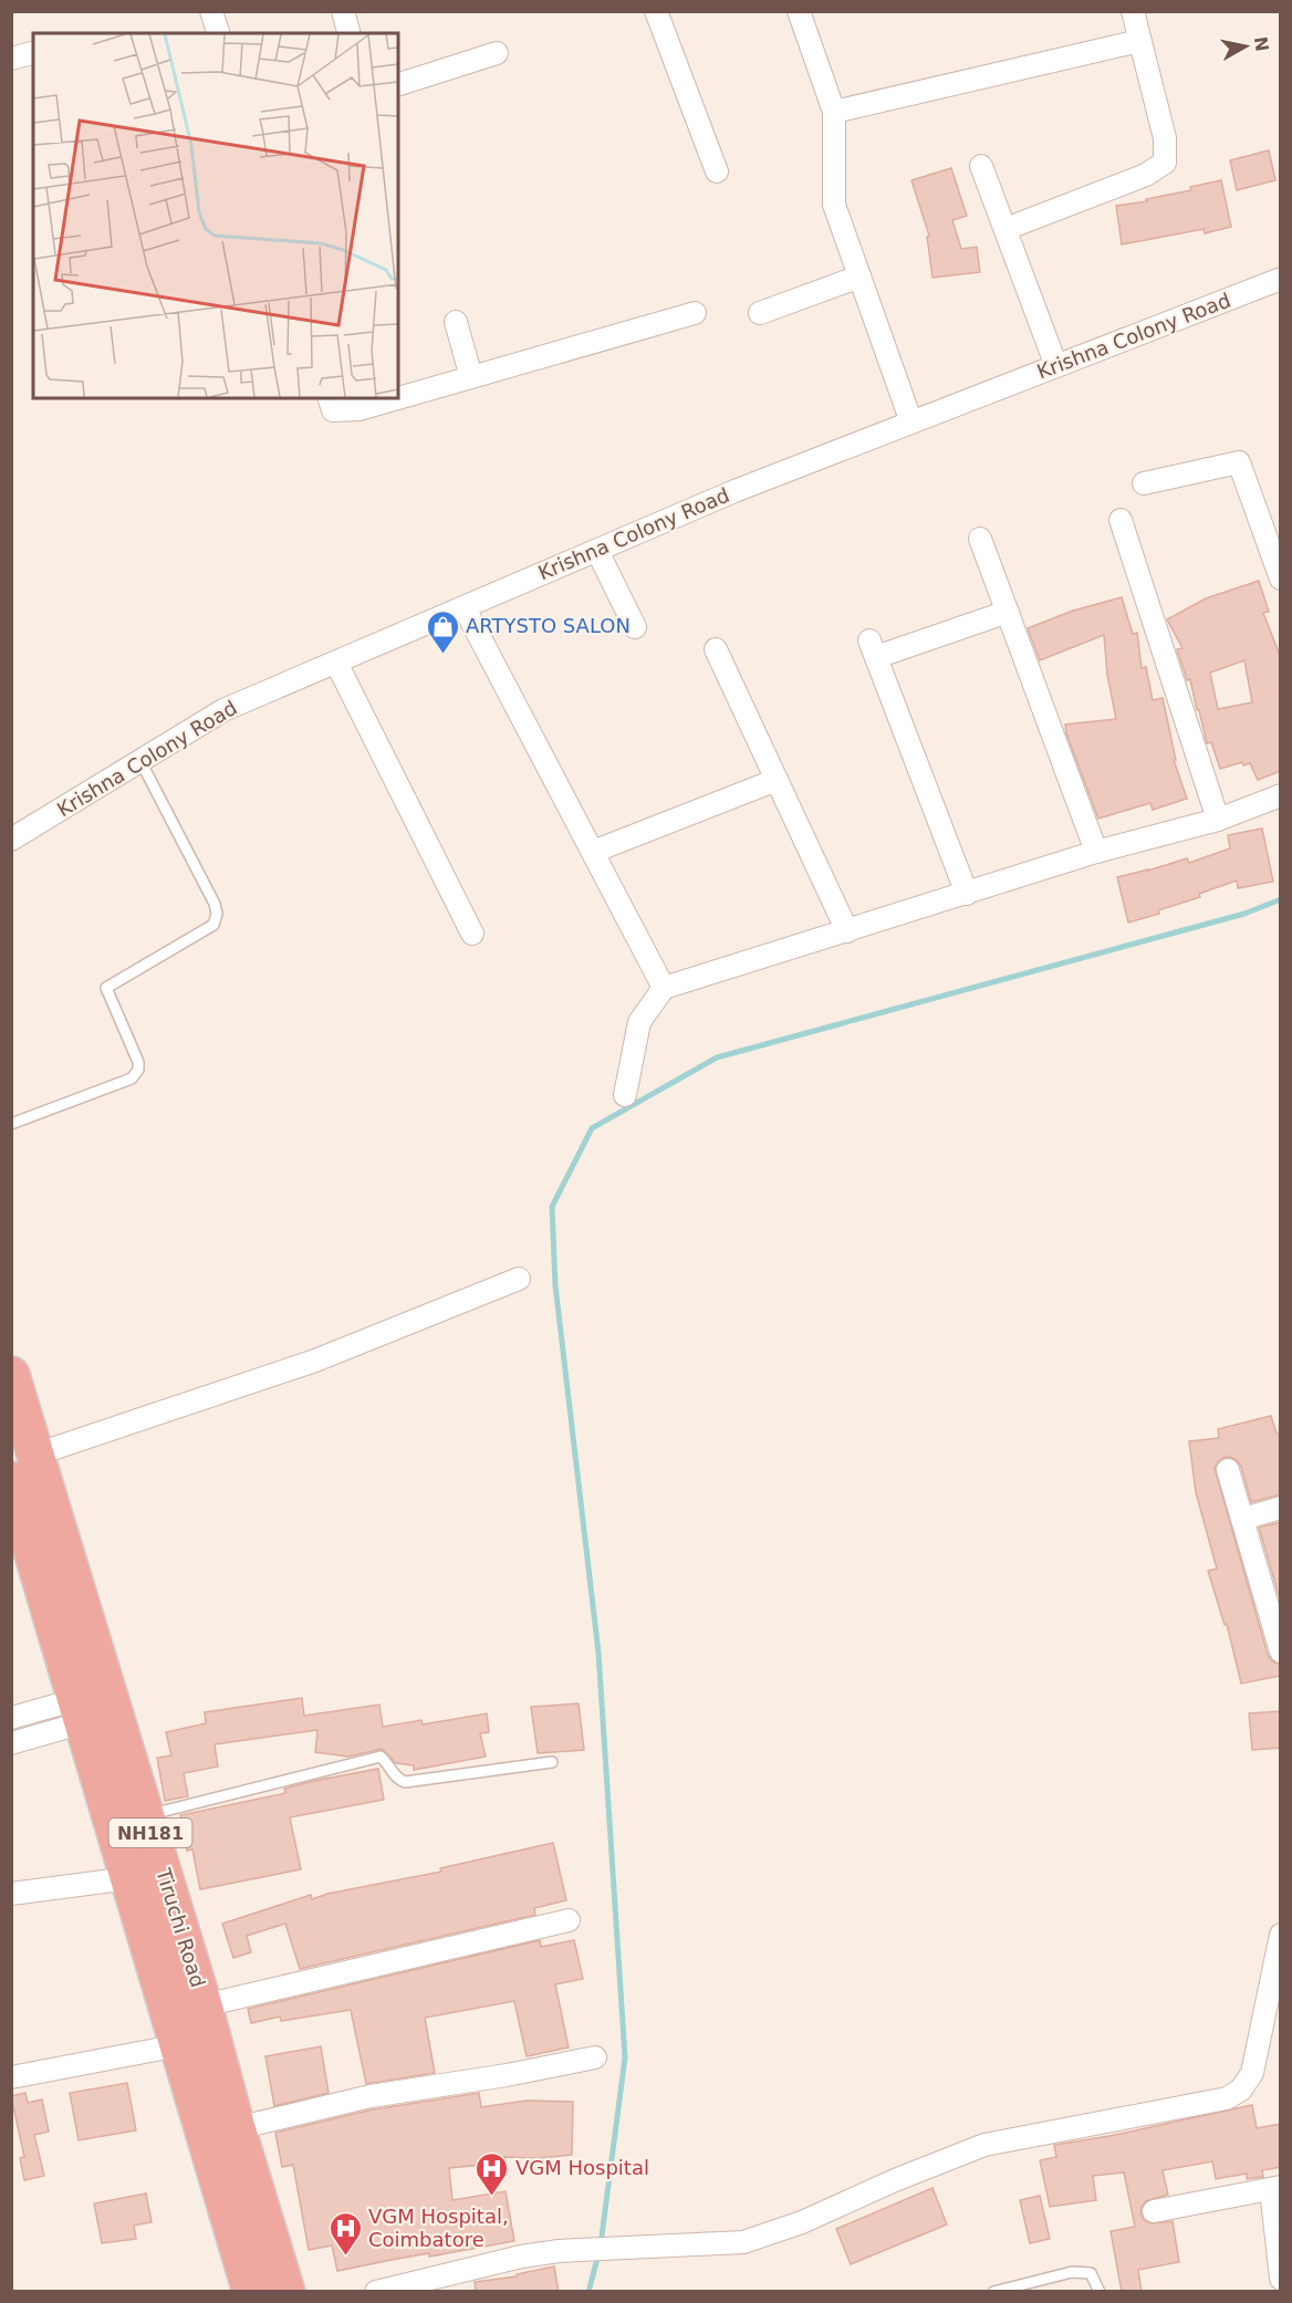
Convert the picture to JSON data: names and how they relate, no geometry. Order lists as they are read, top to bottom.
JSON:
{
  "streets": {
    "highway": ["NH181", "Tiruchi Road"],
    "street": ["Krishna Colony Road"]
  },
  "crossings": [
    ["NH181", "Tiruchi Road"]
  ],
  "places": {
    "shop": ["ARTYSTO SALON"],
    "hospital": ["VGM Hospital", "VGM Hospital, Coimbatore"]
  },
  "north": "right"
}
